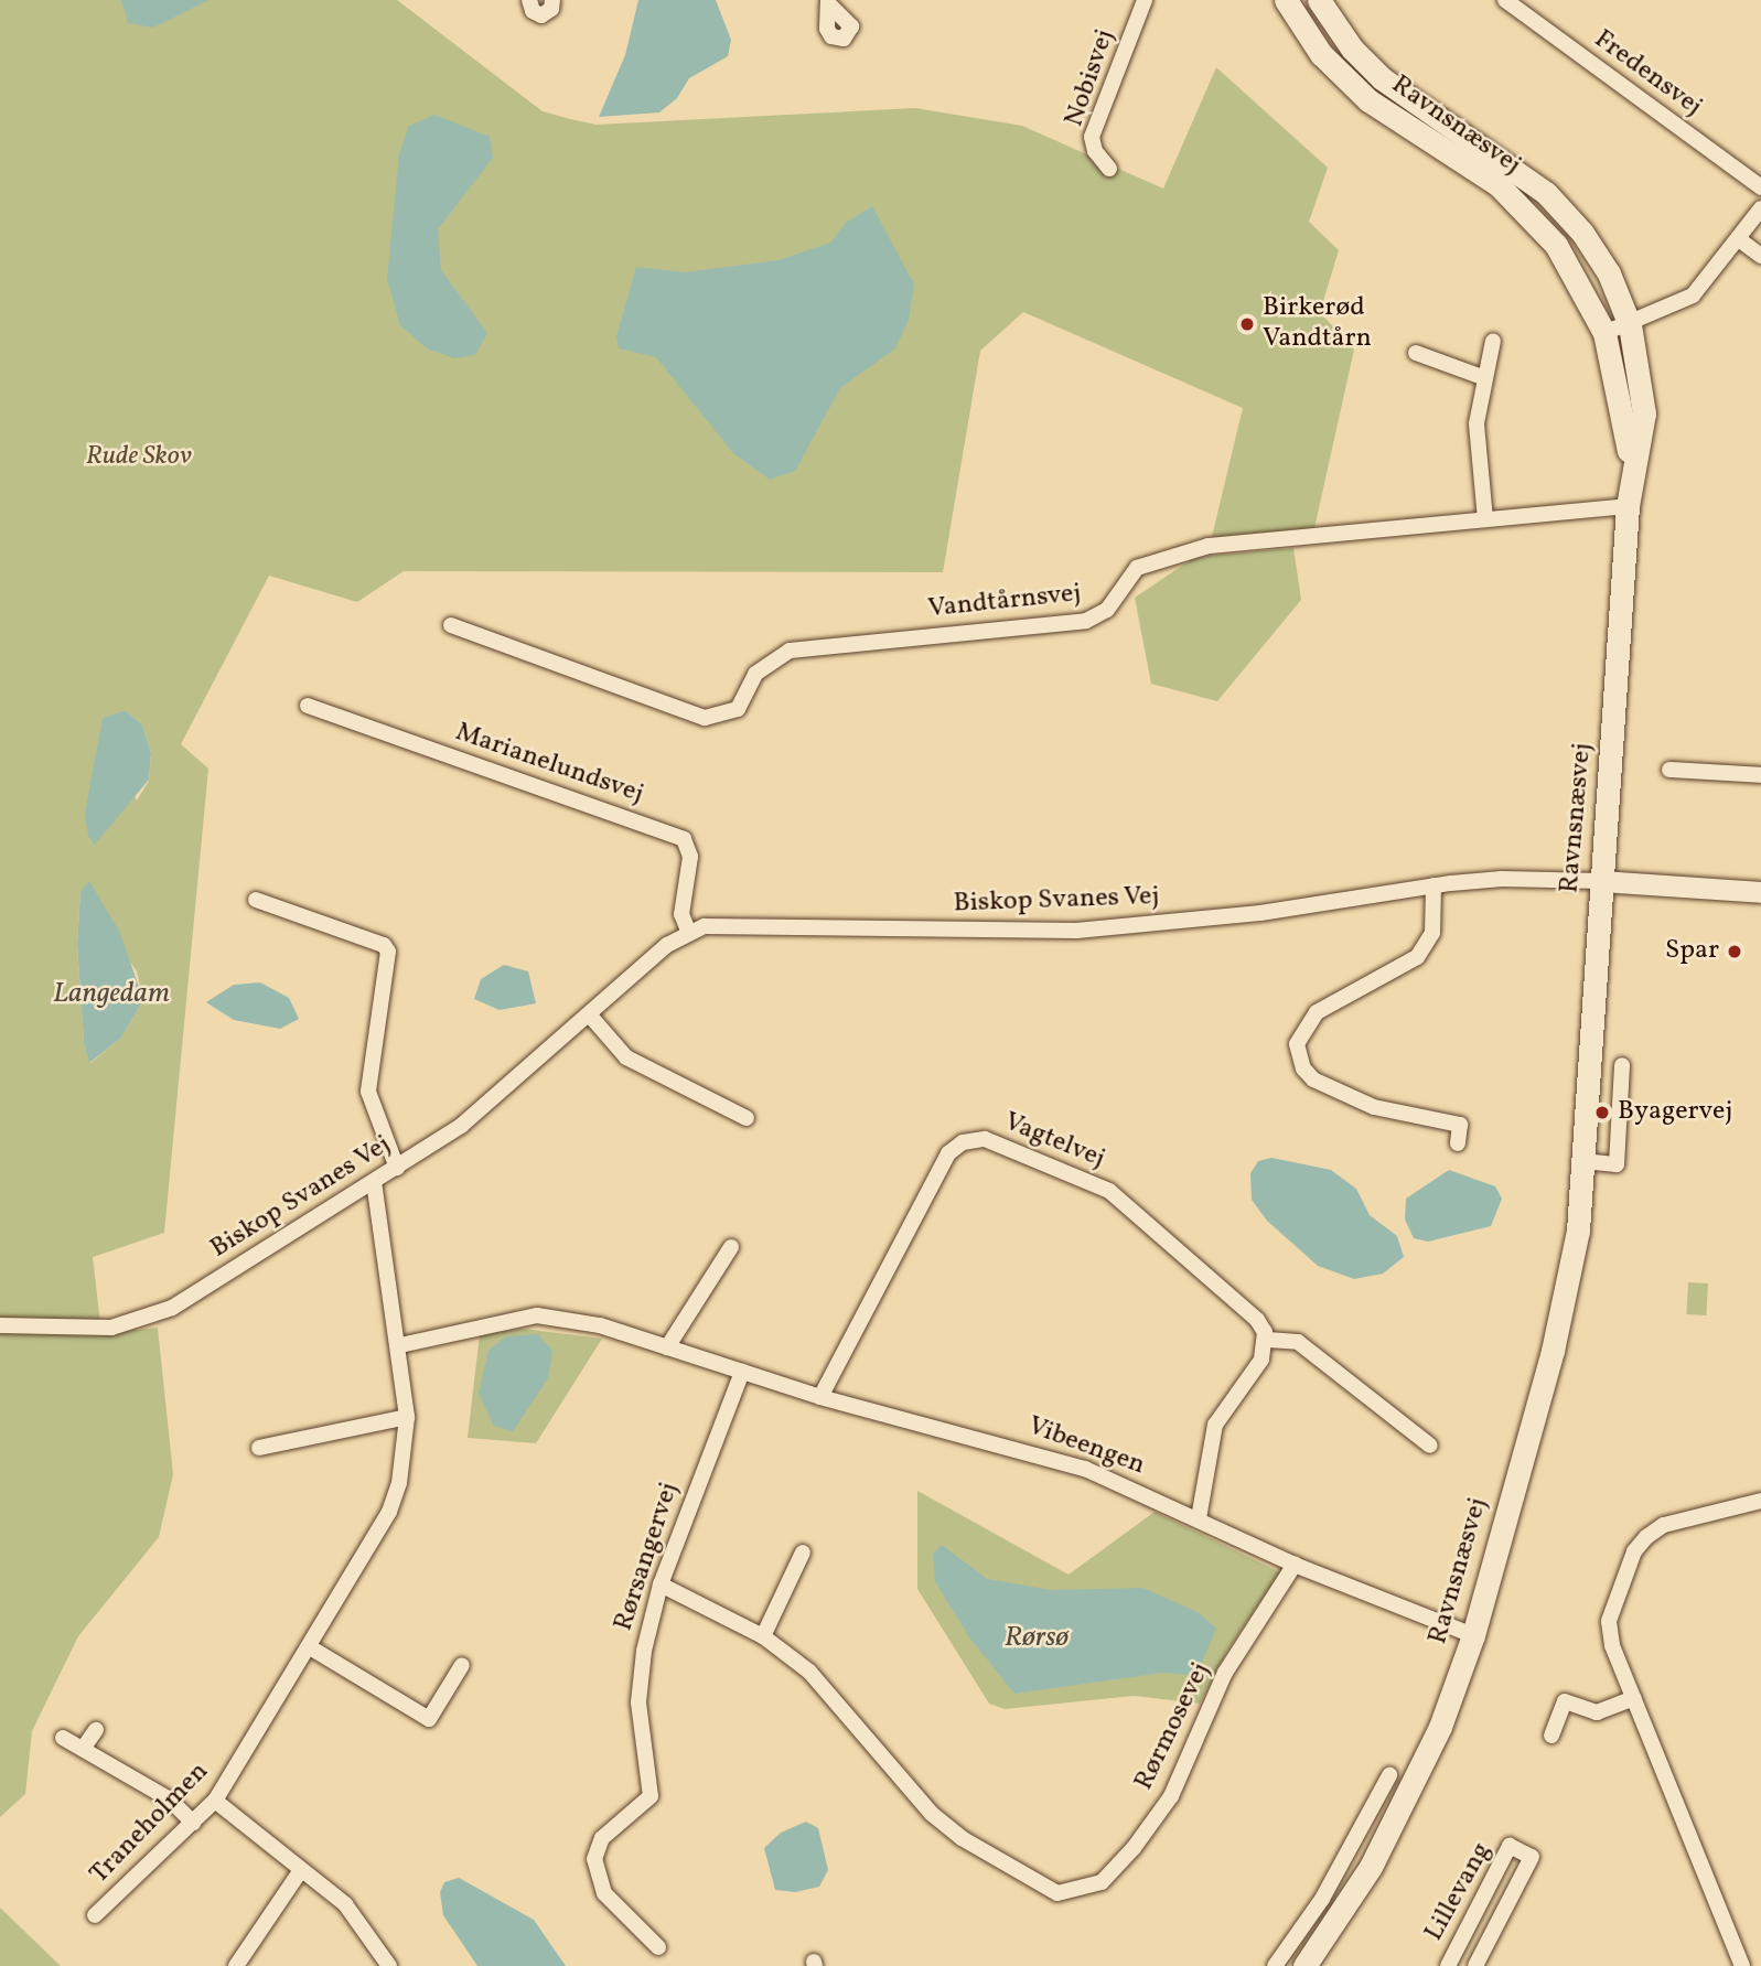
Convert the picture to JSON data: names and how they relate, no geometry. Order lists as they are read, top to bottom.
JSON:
{
  "streets": {
    "main road": ["Ravnsnæsvej"],
    "street": [
      "Fredensvej",
      "Nobisvej",
      "Vandtårnsvej",
      "Marianelundsvej",
      "Biskop Svanes Vej",
      "Vagtelvej",
      "Vibeengen",
      "Rørsangervej",
      "Rørmosevej",
      "Traneholmen",
      "Lillevang"
    ]
  },
  "crossings": [
    ["Ravnsnæsvej", "Vandtårnsvej"],
    ["Ravnsnæsvej", "Biskop Svanes Vej"],
    ["Ravnsnæsvej", "Vibeengen"],
    ["Marianelundsvej", "Biskop Svanes Vej"],
    ["Biskop Svanes Vej", "Traneholmen"],
    ["Vagtelvej", "Vibeengen"],
    ["Vibeengen", "Rørsangervej"],
    ["Vibeengen", "Rørmosevej"],
    ["Vibeengen", "Traneholmen"],
    ["Rørsangervej", "Rørmosevej"]
  ],
  "water": ["Langedam", "Rørsø"],
  "parks": ["Rude Skov"],
  "places": ["Birkerød Vandtårn", "Spar", "Byagervej"]
}
